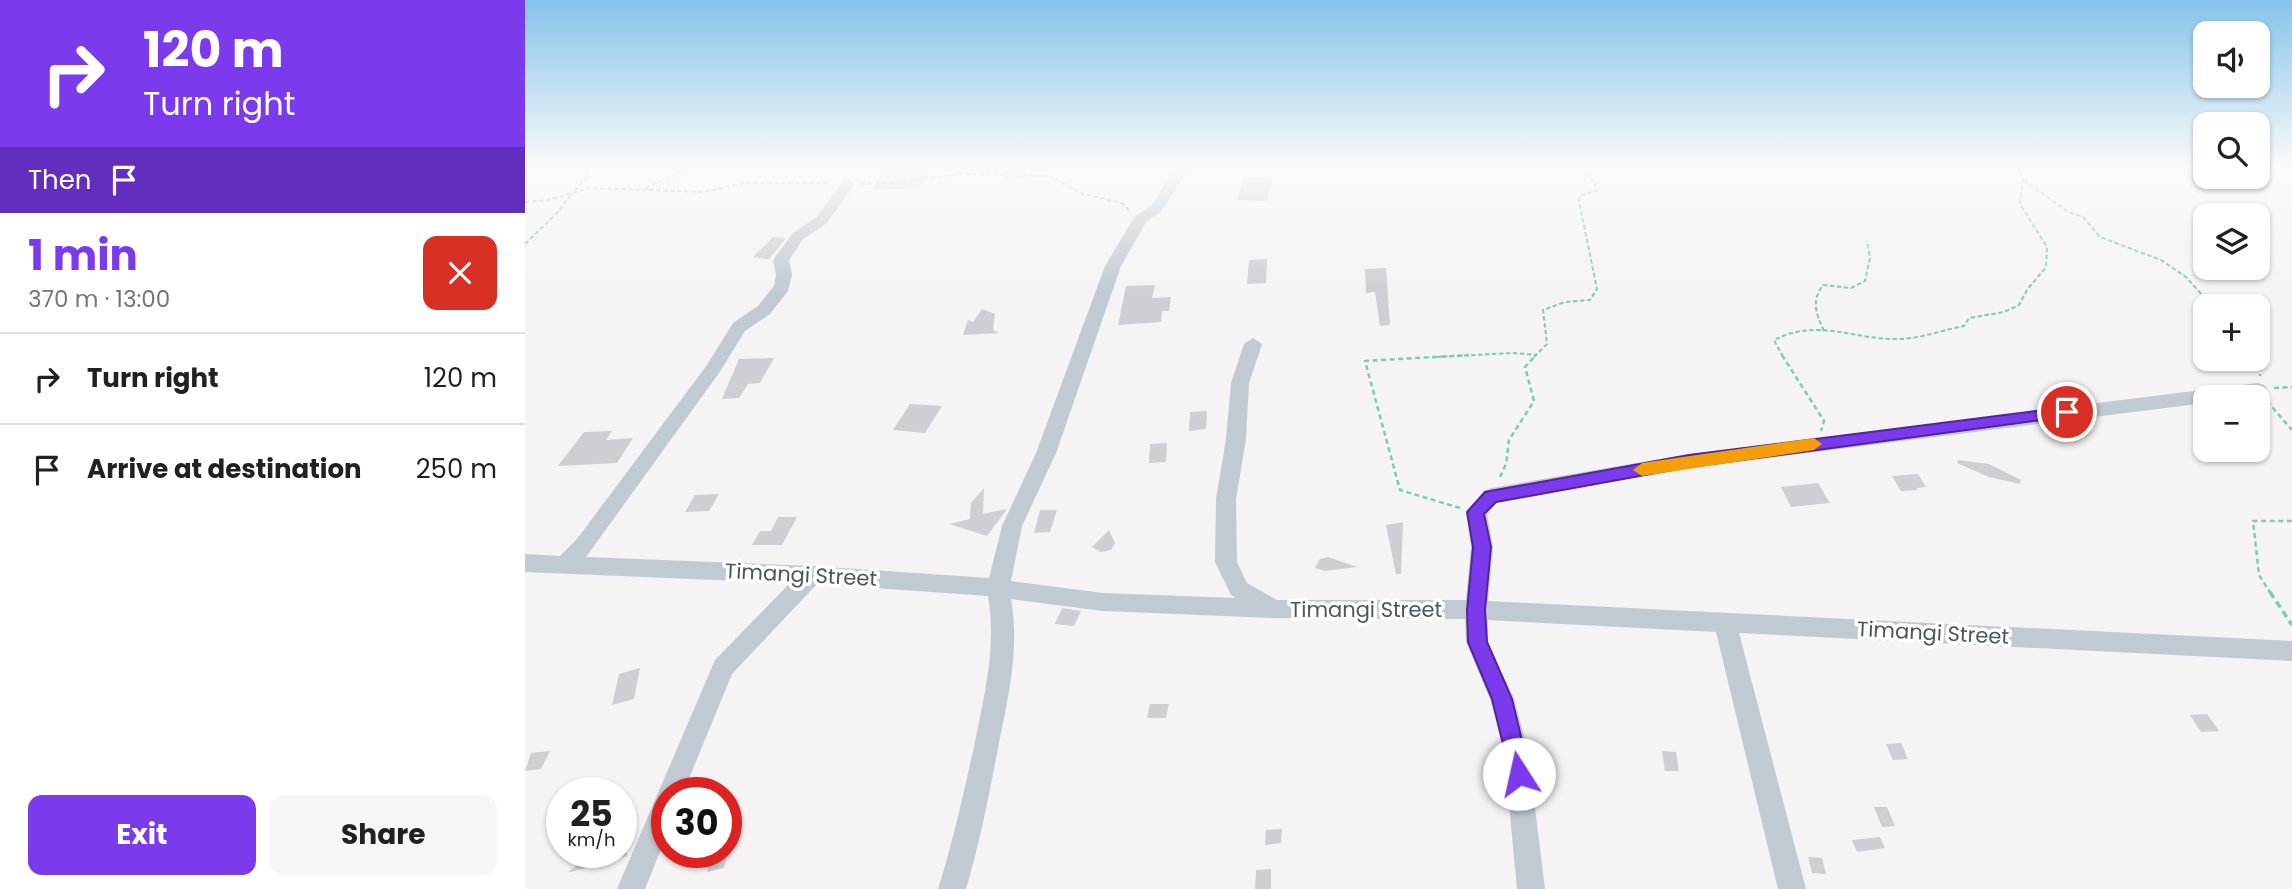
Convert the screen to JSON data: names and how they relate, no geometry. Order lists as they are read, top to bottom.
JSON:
{
  "streets": {
    "street": ["Timangi Street"]
  },
  "page": {
    "turn": ["120 m", "Turn right"],
    "map_buttons": ["+", "−"],
    "then": "Then",
    "heading": ["1 min", "370 m · 13:00"],
    "list": [
      {
        "name": "Turn right",
        "value": "120 m"
      },
      {
        "name": "Arrive at destination",
        "value": "250 m"
      }
    ],
    "speed": "25 km/h",
    "limit": "30",
    "buttons": ["Exit", "Share"]
  }
}
